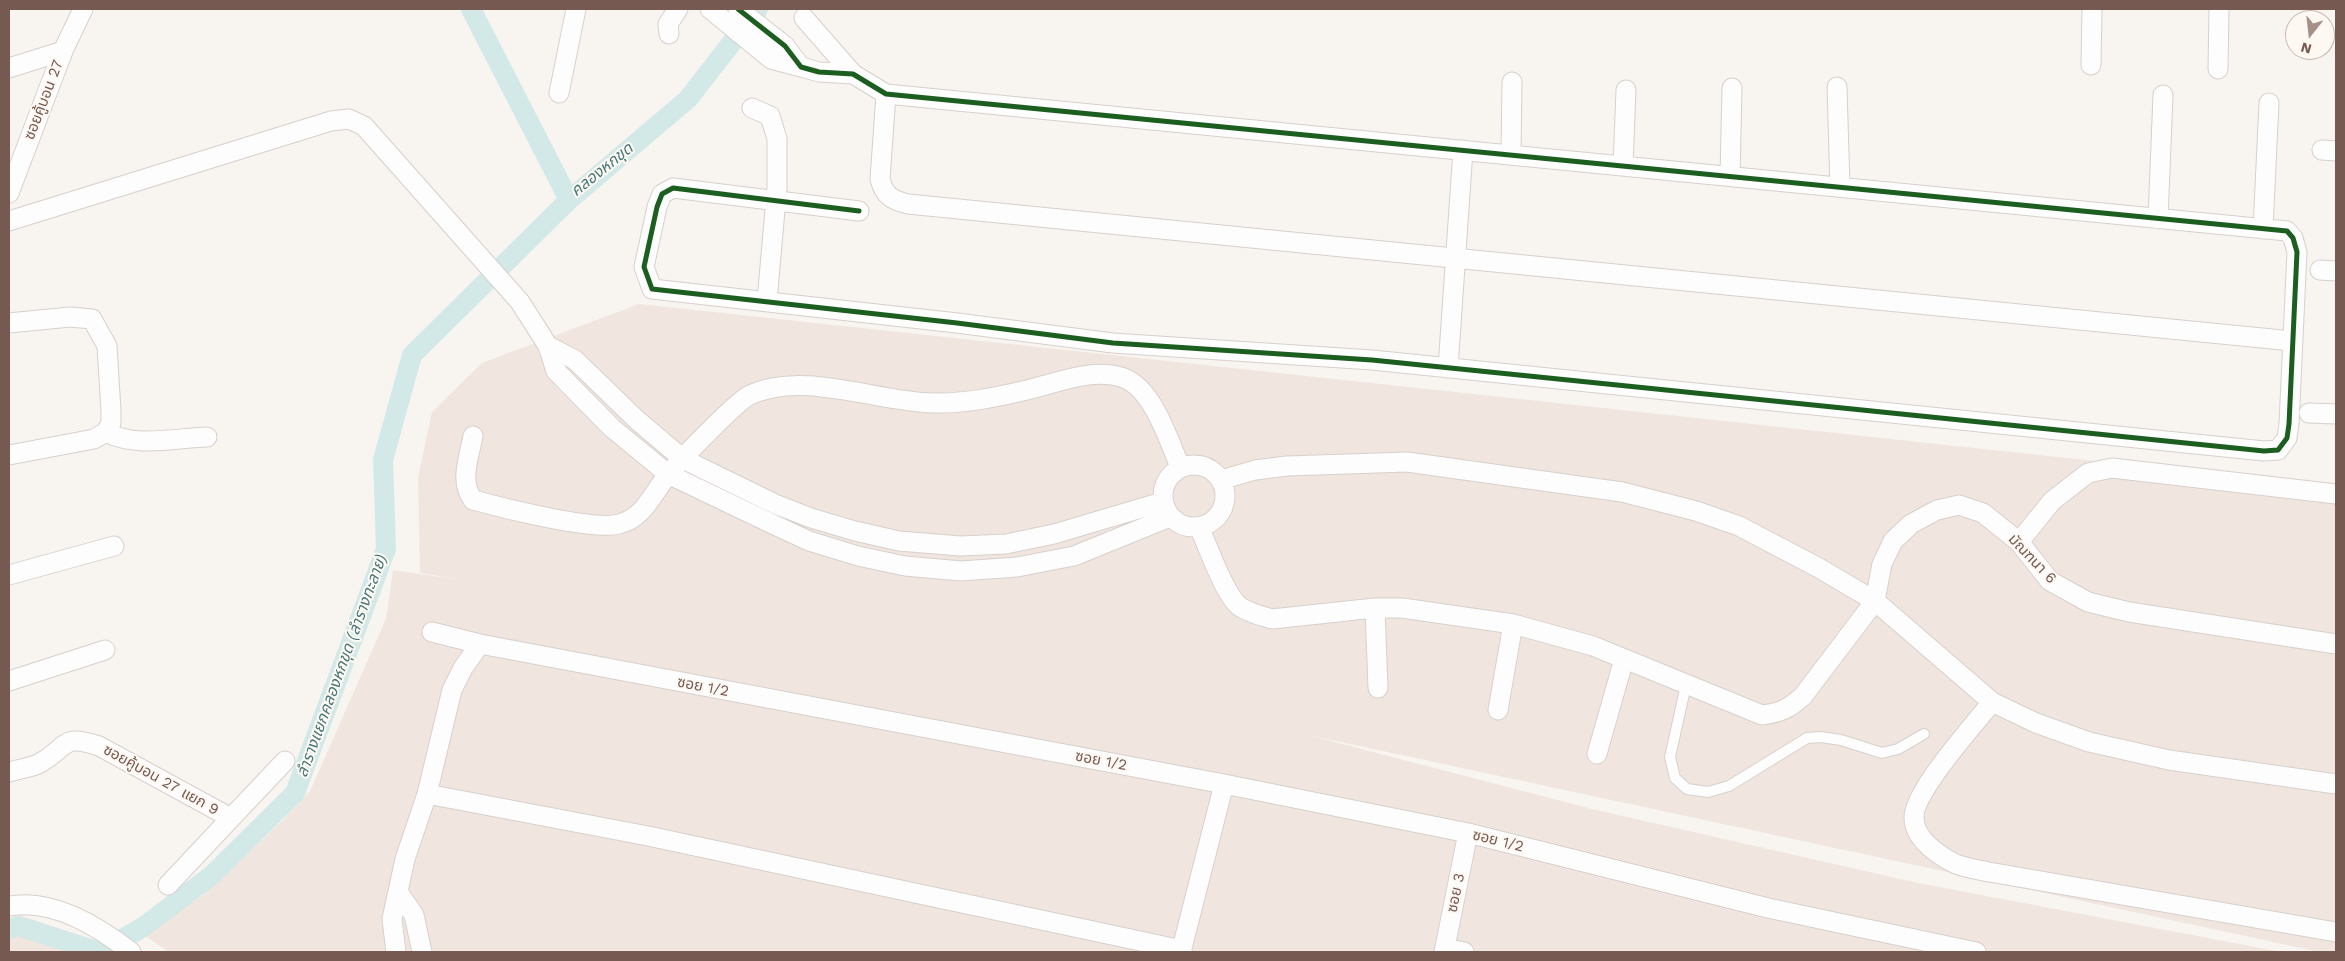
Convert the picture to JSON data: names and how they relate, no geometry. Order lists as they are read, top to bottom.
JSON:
{
  "streets": {
    "street": [
      "ซอยคู้บอน 27",
      "มัณฑนา 6",
      "ซอย 1/2",
      "ซอยคู้บอน 27 แยก 9",
      "ซอย 3"
    ]
  },
  "crossings": [
    ["ซอย 1/2", "ซอย 3"]
  ],
  "water": ["คลองหกขุด", "ลำรางแยกคลองหกขุด (ลำรางทะลาย)"],
  "north": "bottom"
}
